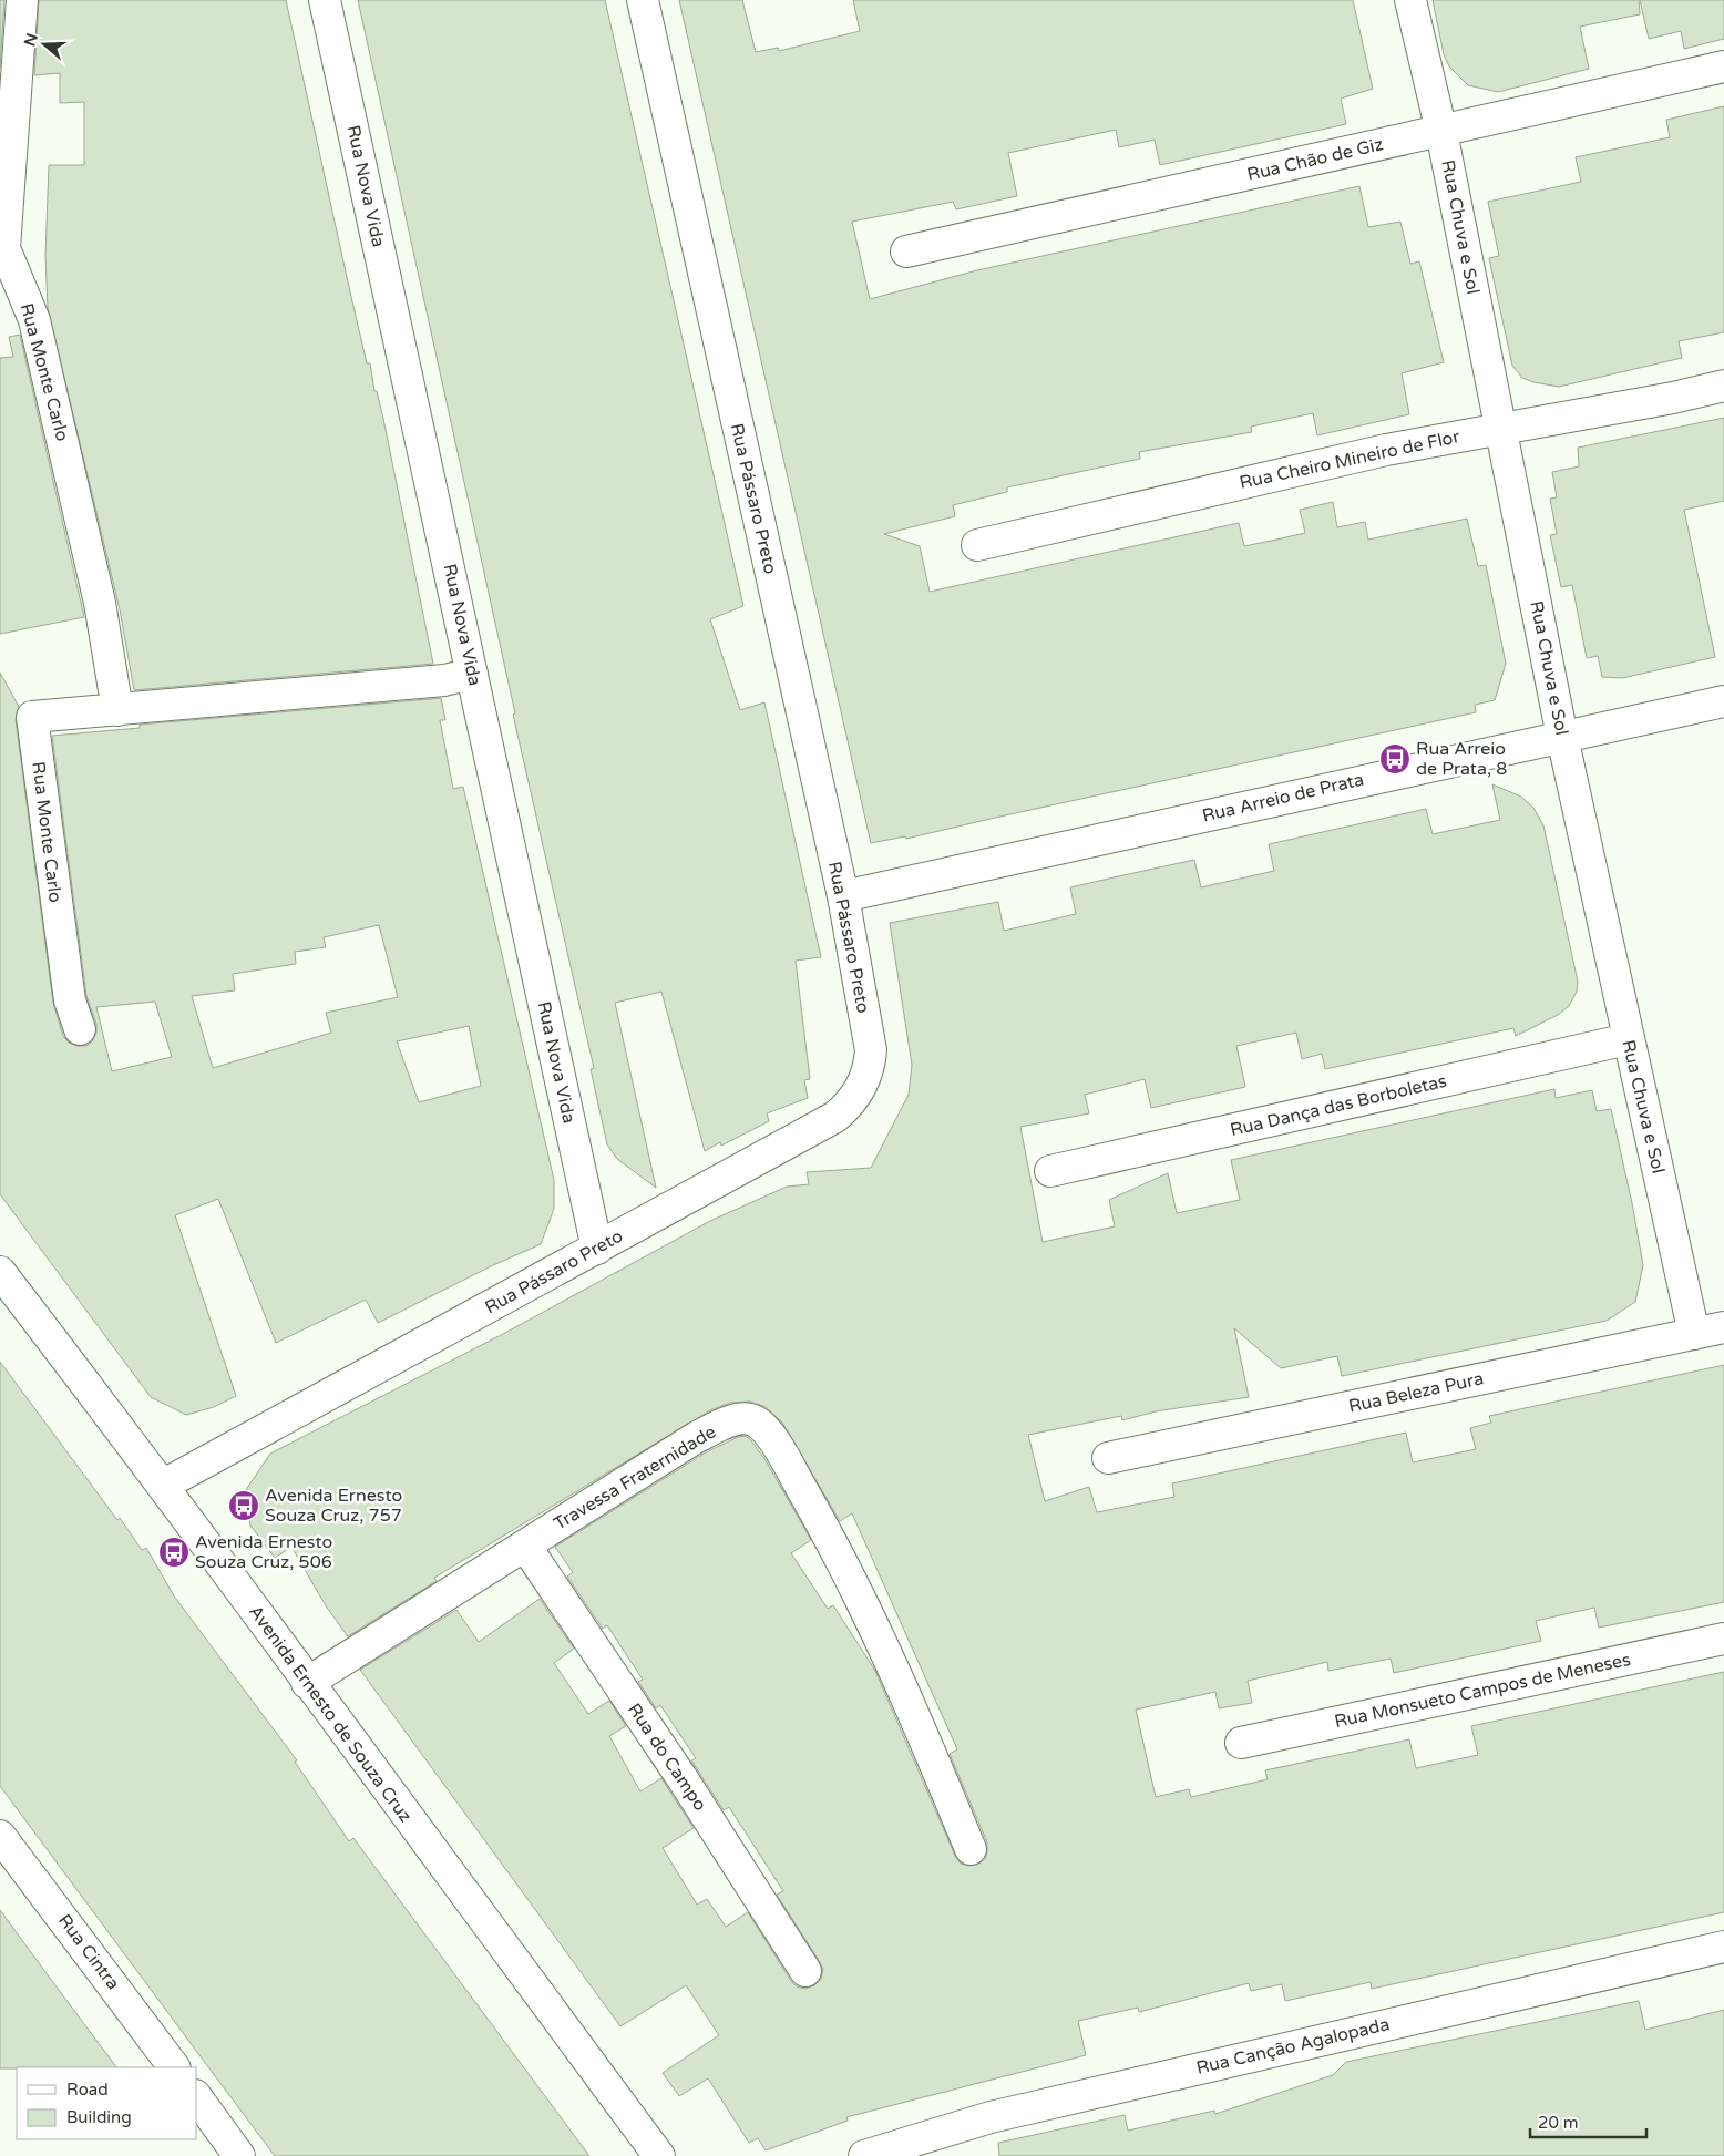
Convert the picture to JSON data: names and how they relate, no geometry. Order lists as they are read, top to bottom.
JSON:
{
  "streets": {
    "street": [
      "Rua Chão de Giz",
      "Rua Nova Vida",
      "Rua Chuva e Sol",
      "Rua Monte Carlo",
      "Rua Cheiro Mineiro de Flor",
      "Rua Pássaro Preto",
      "Rua Arreio de Prata",
      "Rua Dança das Borboletas",
      "Rua Beleza Pura",
      "Travessa Fraternidade",
      "Rua Monsueto Campos de Meneses",
      "Avenida Ernesto de Souza Cruz",
      "Rua do Campo",
      "Rua Cintra",
      "Rua Canção Agalopada"
    ]
  },
  "crossings": [
    ["Rua Chão de Giz", "Rua Chuva e Sol"],
    ["Rua Nova Vida", "Rua Monte Carlo"],
    ["Rua Nova Vida", "Rua Pássaro Preto"],
    ["Rua Chuva e Sol", "Rua Cheiro Mineiro de Flor"],
    ["Rua Chuva e Sol", "Rua Arreio de Prata"],
    ["Rua Chuva e Sol", "Rua Dança das Borboletas"],
    ["Rua Chuva e Sol", "Rua Beleza Pura"],
    ["Rua Pássaro Preto", "Rua Arreio de Prata"],
    ["Rua Pássaro Preto", "Avenida Ernesto de Souza Cruz"],
    ["Travessa Fraternidade", "Avenida Ernesto de Souza Cruz"],
    ["Travessa Fraternidade", "Rua do Campo"]
  ],
  "places": {
    "bus stop": ["Rua Arreio de Prata, 8", "Avenida Ernesto Souza Cruz, 757", "Avenida Ernesto Souza Cruz, 506"]
  },
  "legend": ["Road", "Building"],
  "scale_bar": "20 m",
  "north": "left"
}
